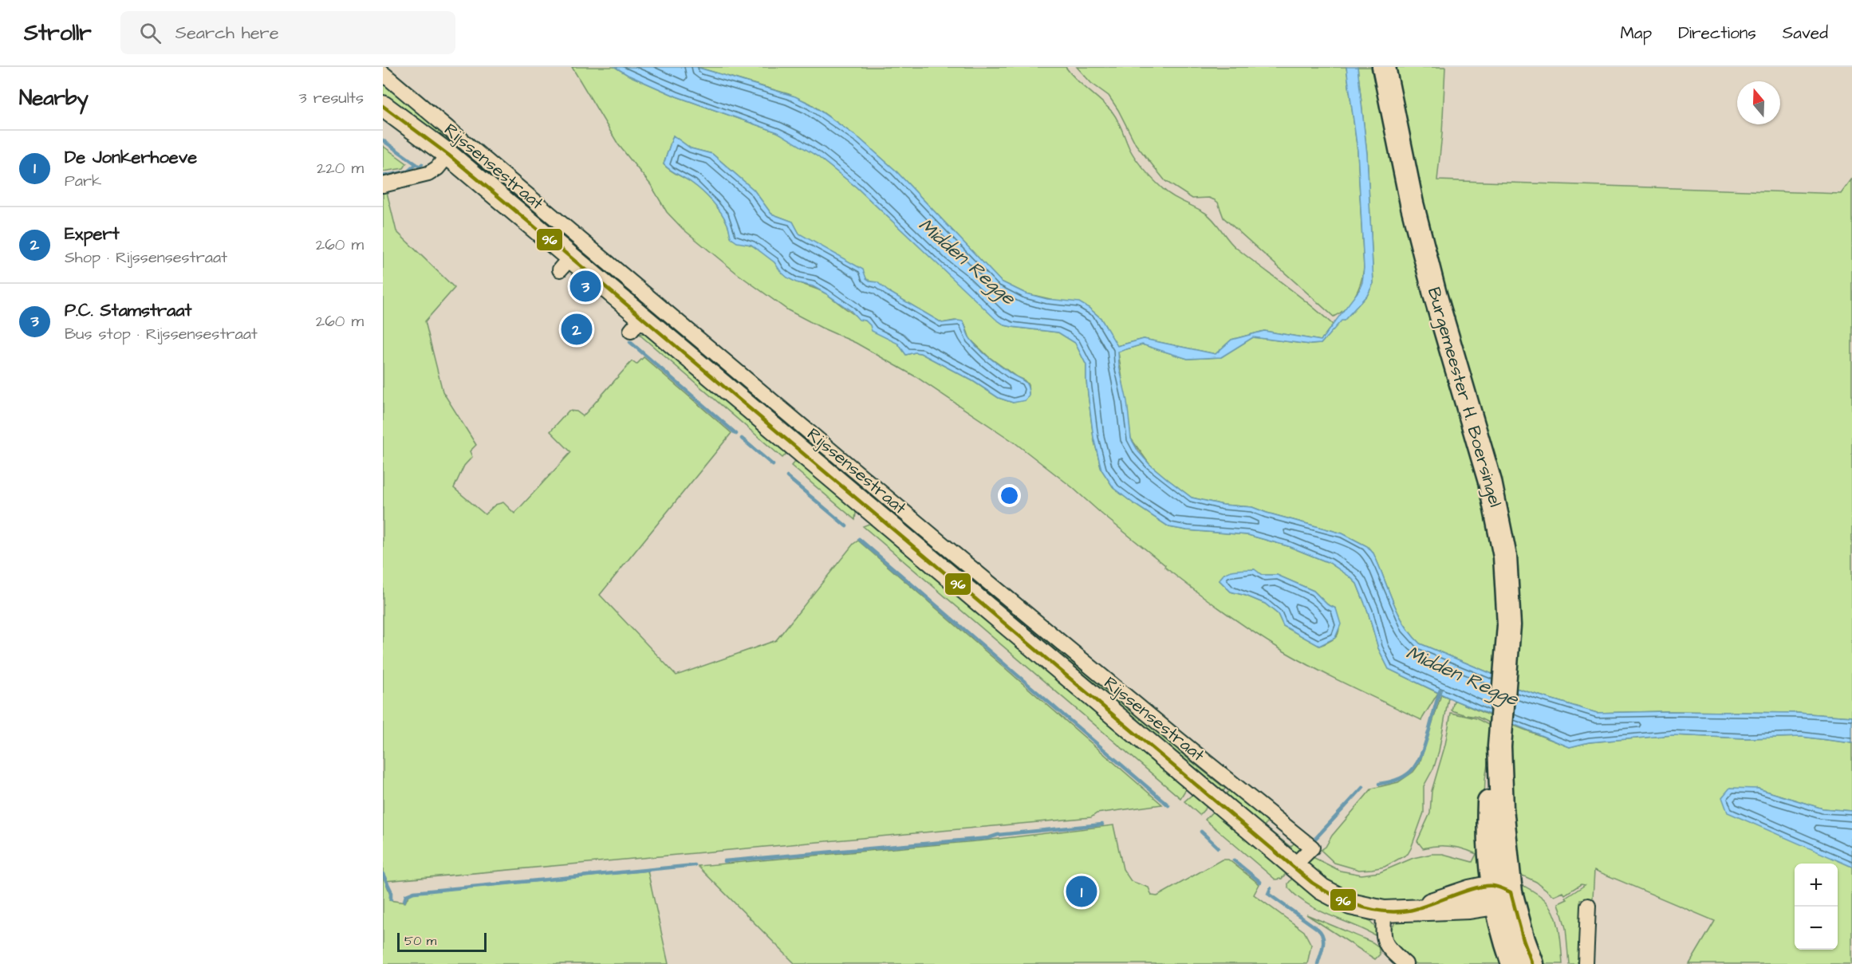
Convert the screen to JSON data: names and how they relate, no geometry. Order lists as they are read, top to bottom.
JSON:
{
  "streets": {
    "main road": ["Rijssensestraat", "Burgemeester H. Boersingel"]
  },
  "crossings": [
    ["Rijssensestraat", "Burgemeester H. Boersingel"]
  ],
  "water": ["Midden Regge"],
  "lines": ["transit line 96"],
  "scale_bar": "50 m",
  "north": "top",
  "page": {
    "header": "Strollr",
    "search": "Search here",
    "nav": ["Map", "Directions", "Saved"],
    "heading": ["Nearby", "3 results"],
    "list": [
      {
        "mark": "1",
        "name": "De Jonkerhoeve",
        "note": "Park",
        "value": "220 m"
      },
      {
        "mark": "2",
        "name": "Expert",
        "note": "Shop · Rijssensestraat",
        "value": "260 m"
      },
      {
        "mark": "3",
        "name": "P.C. Stamstraat",
        "note": "Bus stop · Rijssensestraat",
        "value": "260 m"
      }
    ],
    "pins": ["3", "2", "1"],
    "map_buttons": ["+", "−"],
    "scale": "50 m"
  }
}
